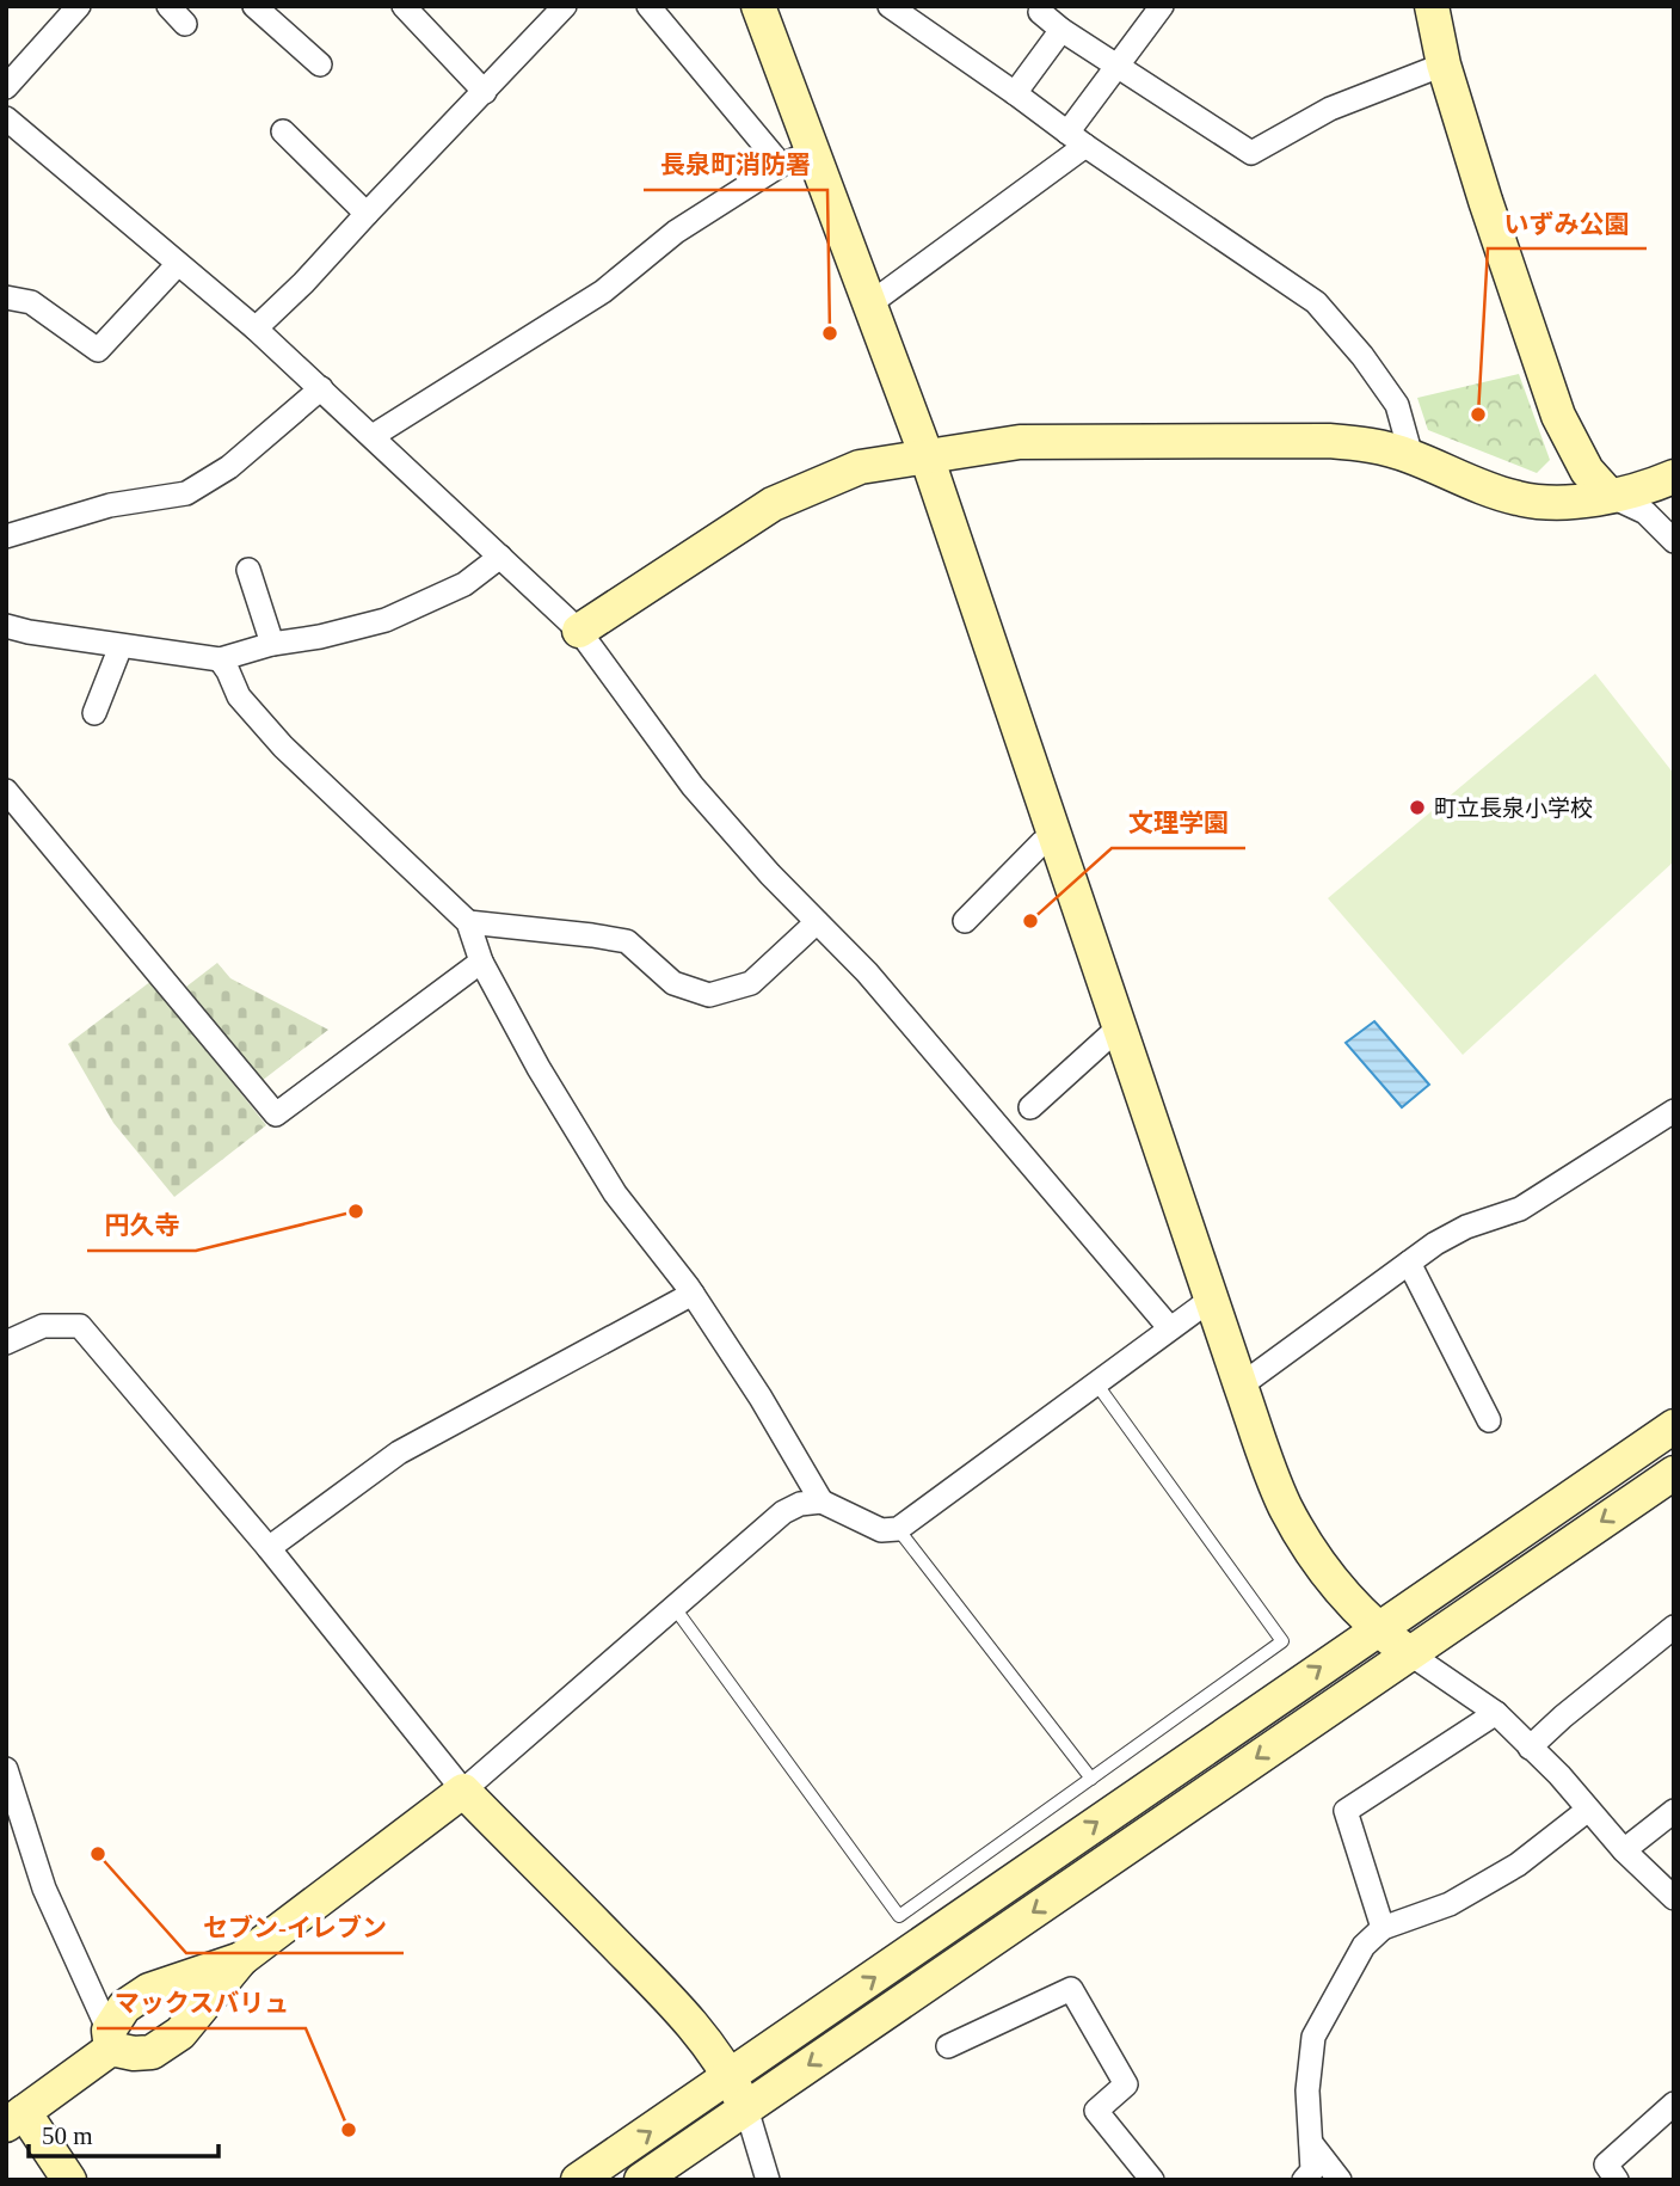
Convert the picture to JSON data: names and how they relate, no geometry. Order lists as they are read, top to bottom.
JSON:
{
  "places": [
    "長泉町消防署",
    "いずみ公園",
    "町立長泉小学校",
    "文理学園",
    "円久寺",
    "セブン-イレブン",
    "マックスバリュ"
  ],
  "scale_bar": "50 m"
}
